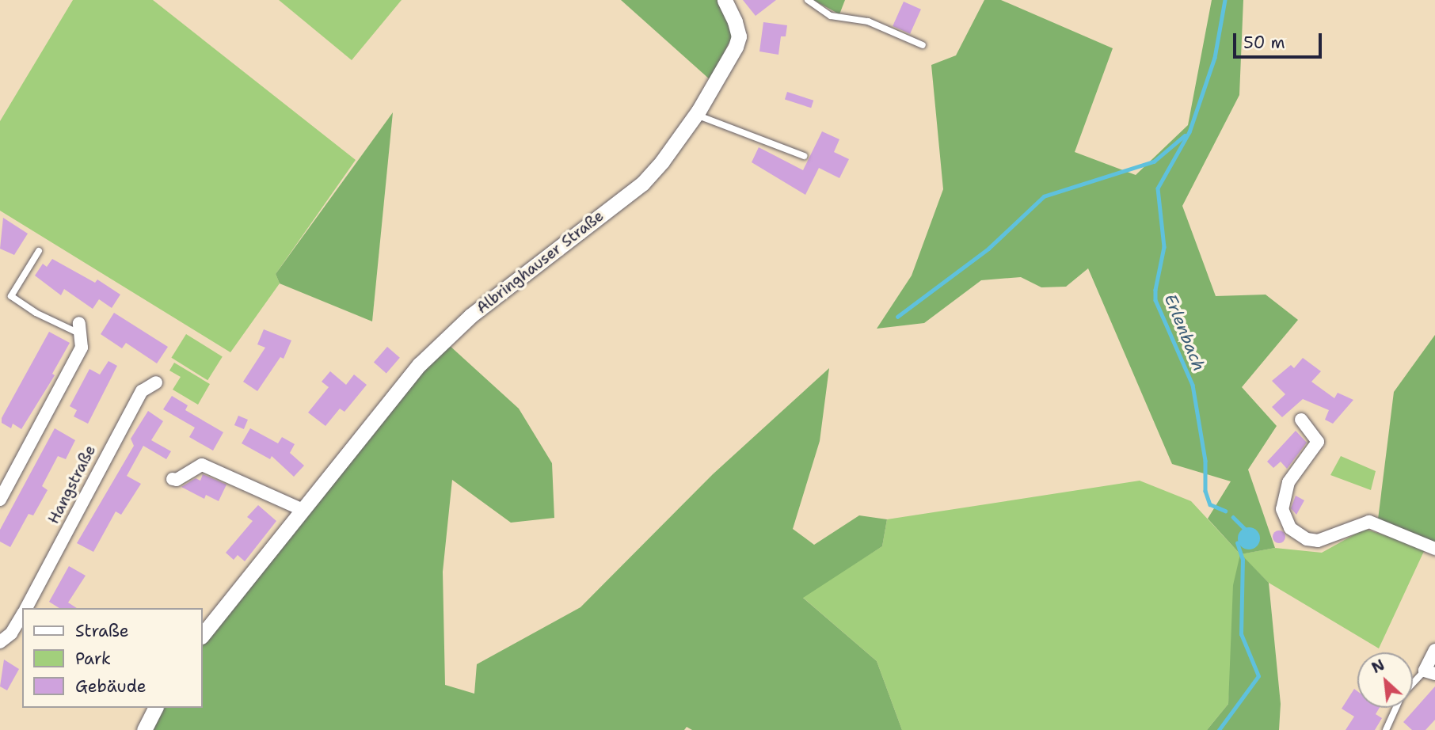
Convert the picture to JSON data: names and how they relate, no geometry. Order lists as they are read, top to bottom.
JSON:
{
  "streets": {
    "street": ["Albringhauser Straße", "Hangstraße"]
  },
  "water": ["Erlenbach"],
  "legend": ["Straße", "Park", "Gebäude"],
  "scale_bar": "50 m",
  "north": "top left"
}
